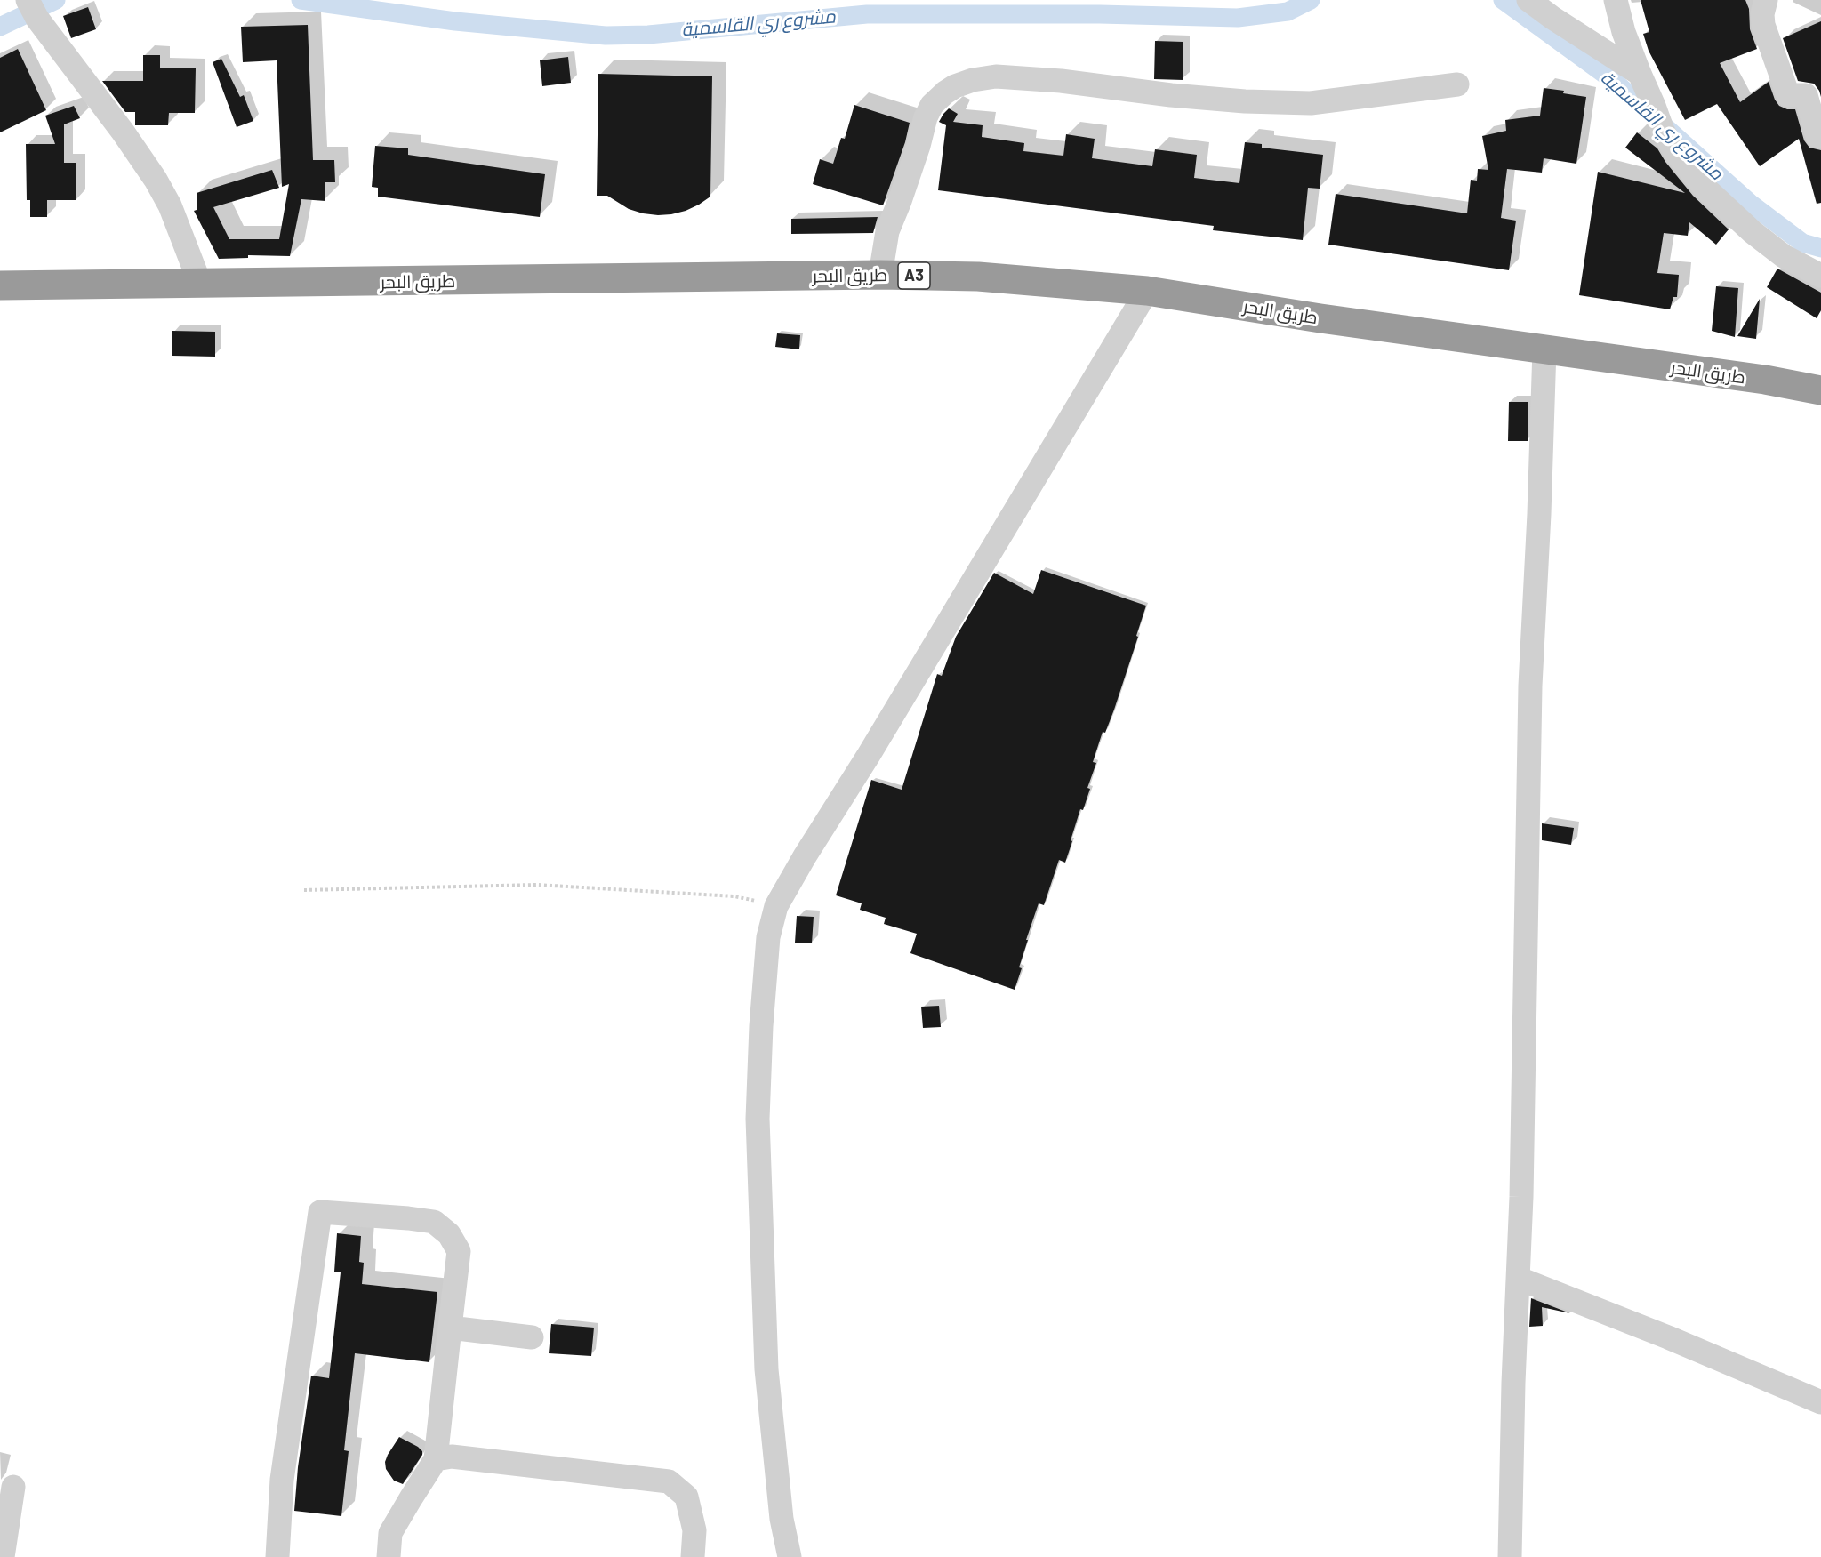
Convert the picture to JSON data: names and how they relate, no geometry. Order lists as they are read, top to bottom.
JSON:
{
  "streets": {
    "highway": ["طريق البحر", "A3"]
  },
  "water": ["مشروع ري القاسمية"]
}
